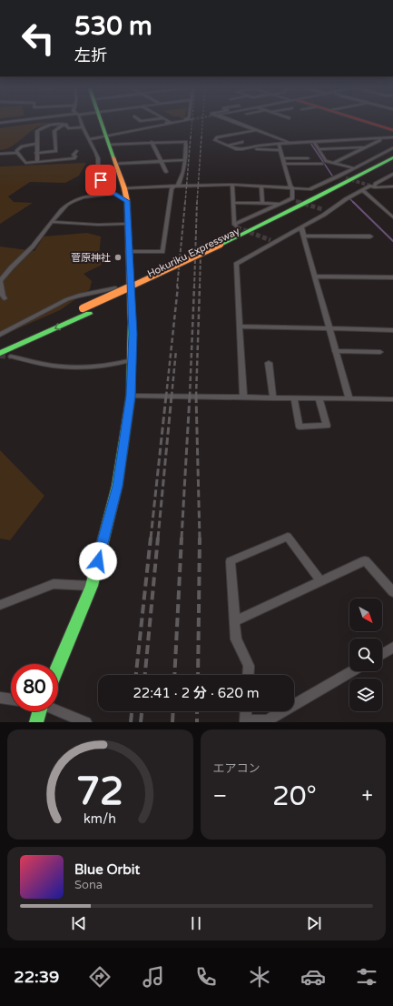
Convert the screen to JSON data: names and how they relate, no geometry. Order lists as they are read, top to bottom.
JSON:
{
  "streets": {
    "main road": ["Hokuriku Expressway"]
  },
  "places": ["菅原神社"],
  "north": "bottom right",
  "page": {
    "turn": ["530 m", "左折"],
    "limit": "80",
    "trip": "22:41 · 2 分 · 620 m",
    "tile": "エアコン",
    "heat": ["−", "20°", "+"],
    "song": ["Blue Orbit", "Sona"],
    "tabs": "22:39",
    "gauge": ["72", "km/h"]
  }
}
